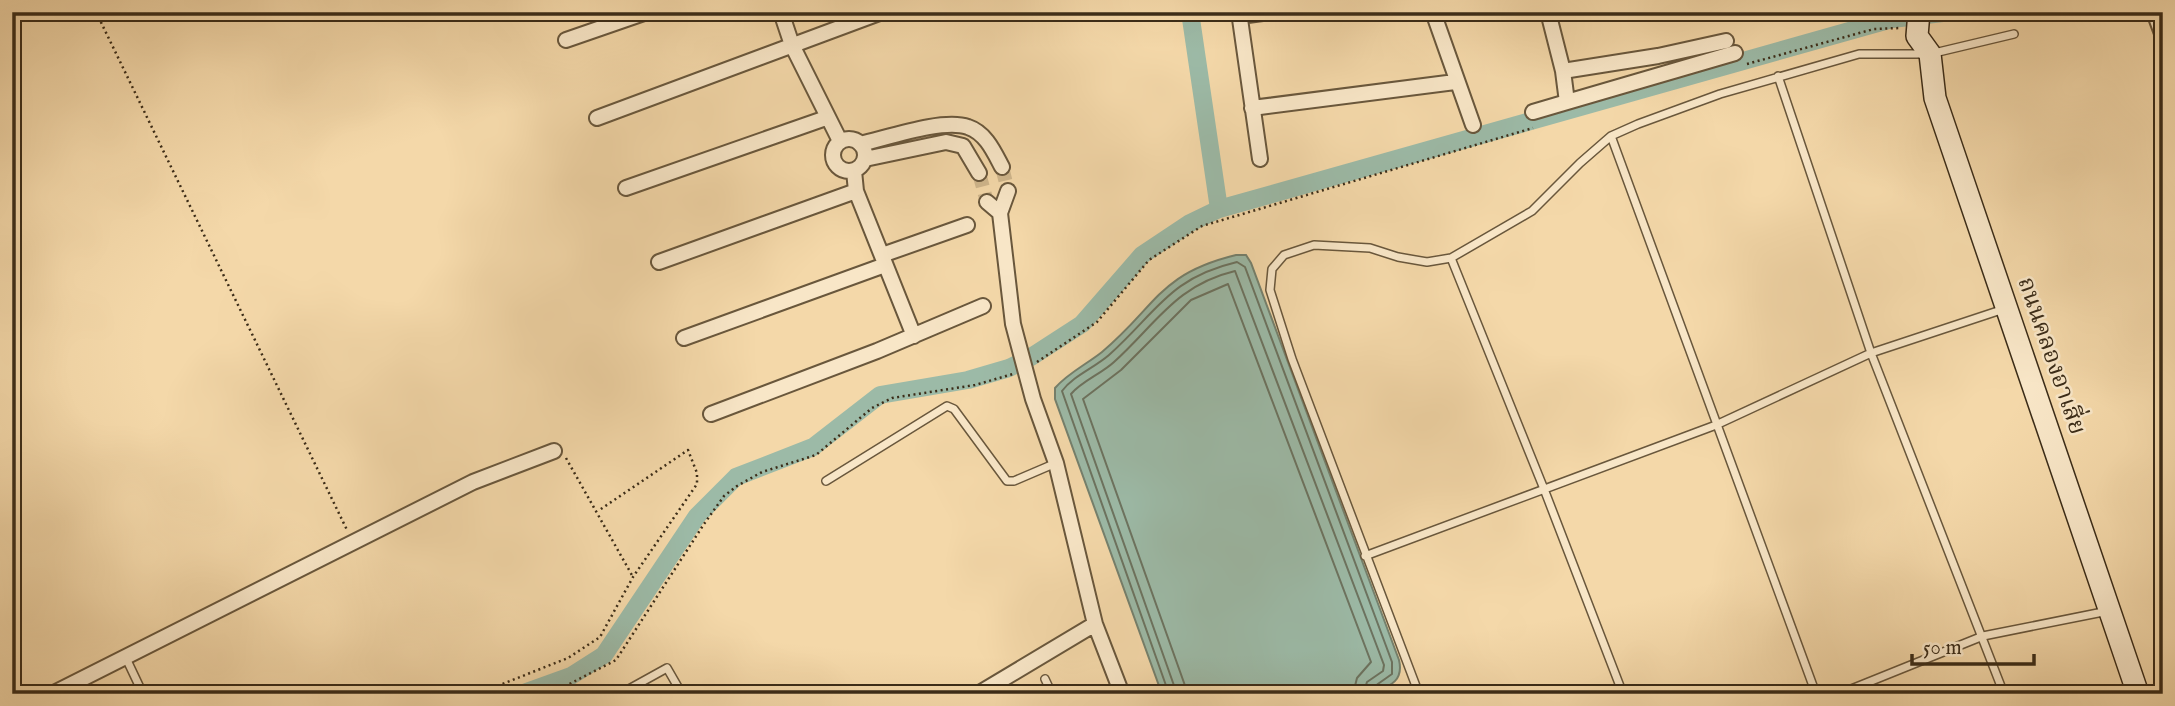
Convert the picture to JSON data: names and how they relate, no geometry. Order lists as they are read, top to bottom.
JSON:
{
  "streets": {
    "street": ["ถนนคลองอาเสี่ย"]
  },
  "scale_bar": "50 m"
}
